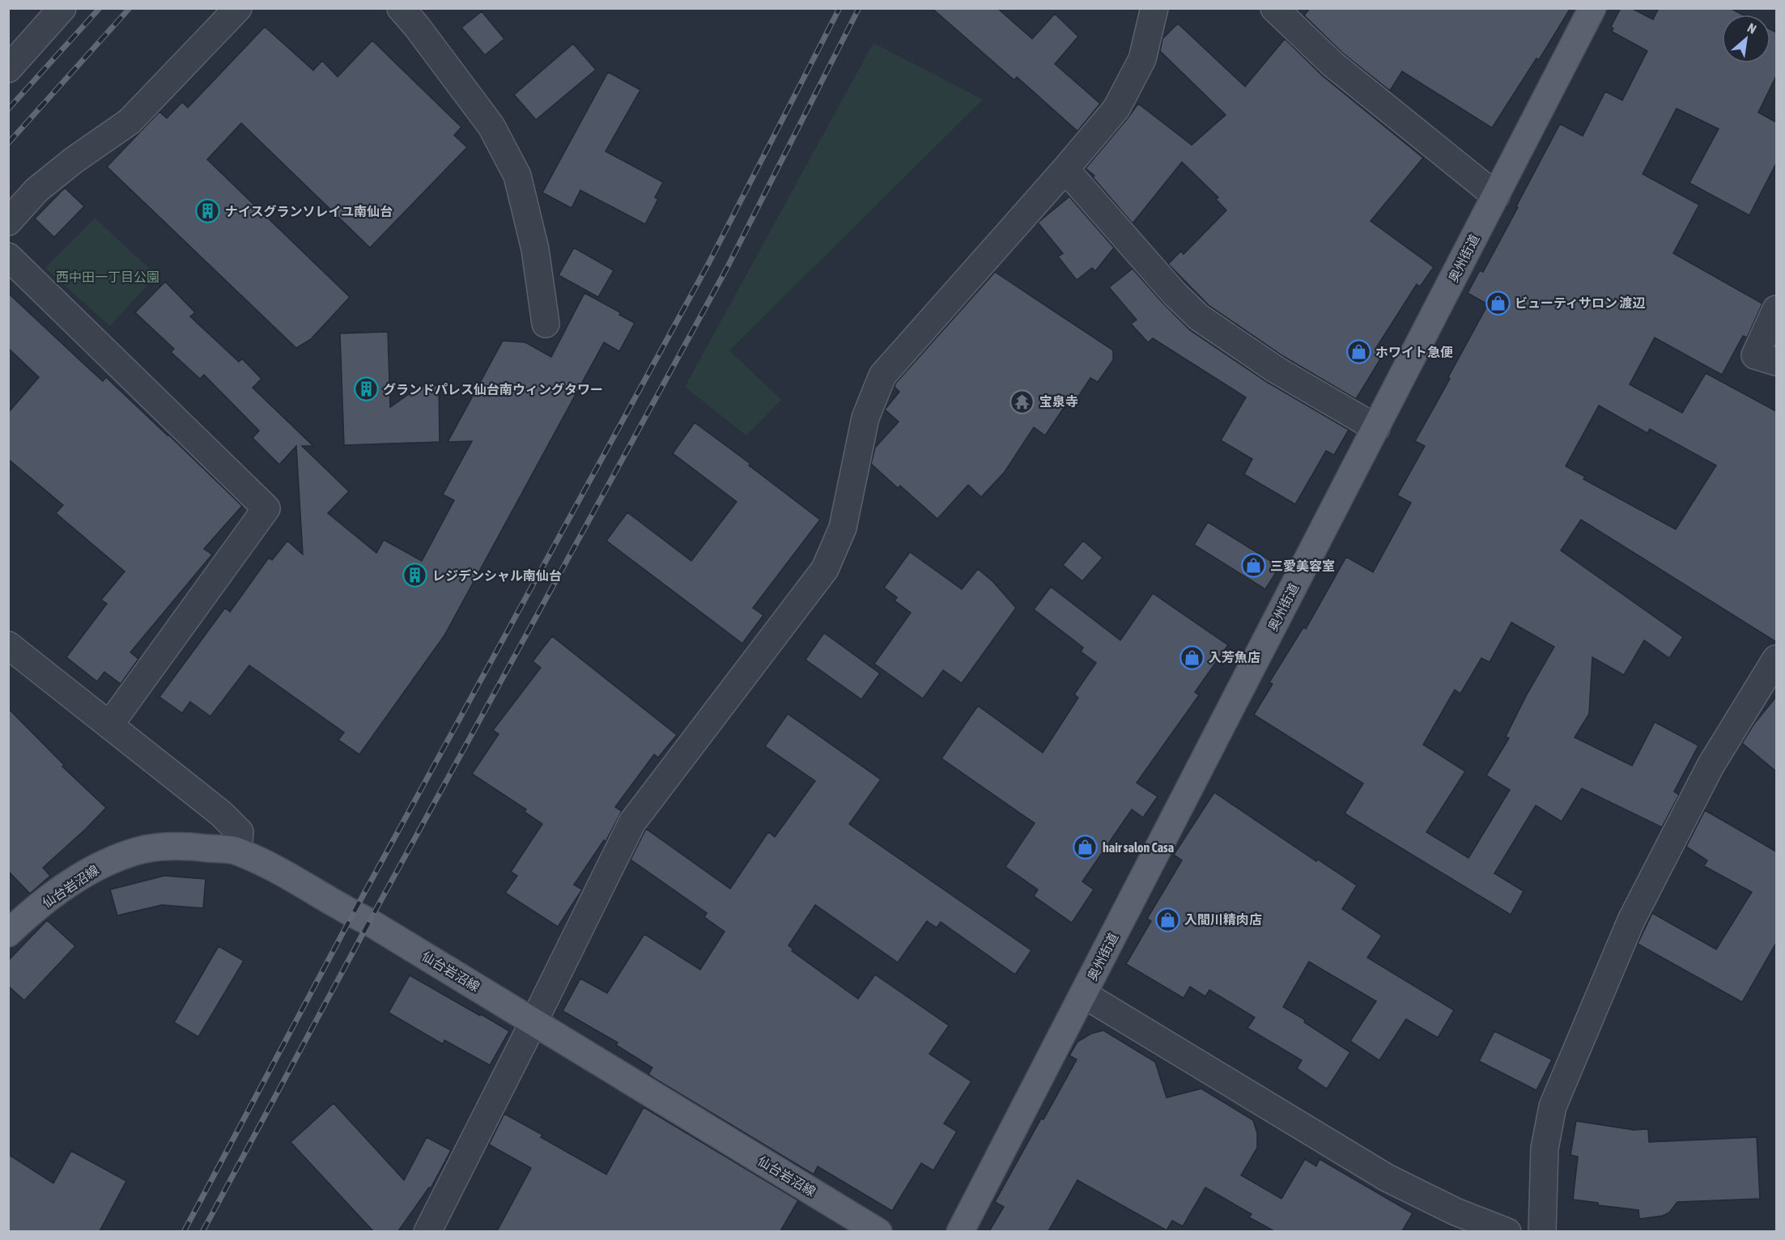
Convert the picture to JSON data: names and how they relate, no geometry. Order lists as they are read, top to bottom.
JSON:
{
  "streets": {
    "main road": ["奥州街道", "仙台岩沼線"]
  },
  "parks": ["西中田一丁目公園"],
  "places": {
    "building": ["ナイスグランソレイユ南仙台", "グランドパレス仙台南ウィングタワー", "レジデンシャル南仙台"],
    "shop": [
      "ビューティサロン 渡辺",
      "ホワイト急便",
      "三愛美容室",
      "入芳魚店",
      "hair salon Casa",
      "入間川精肉店"
    ],
    "temple": ["宝泉寺"]
  },
  "north": "top right"
}
